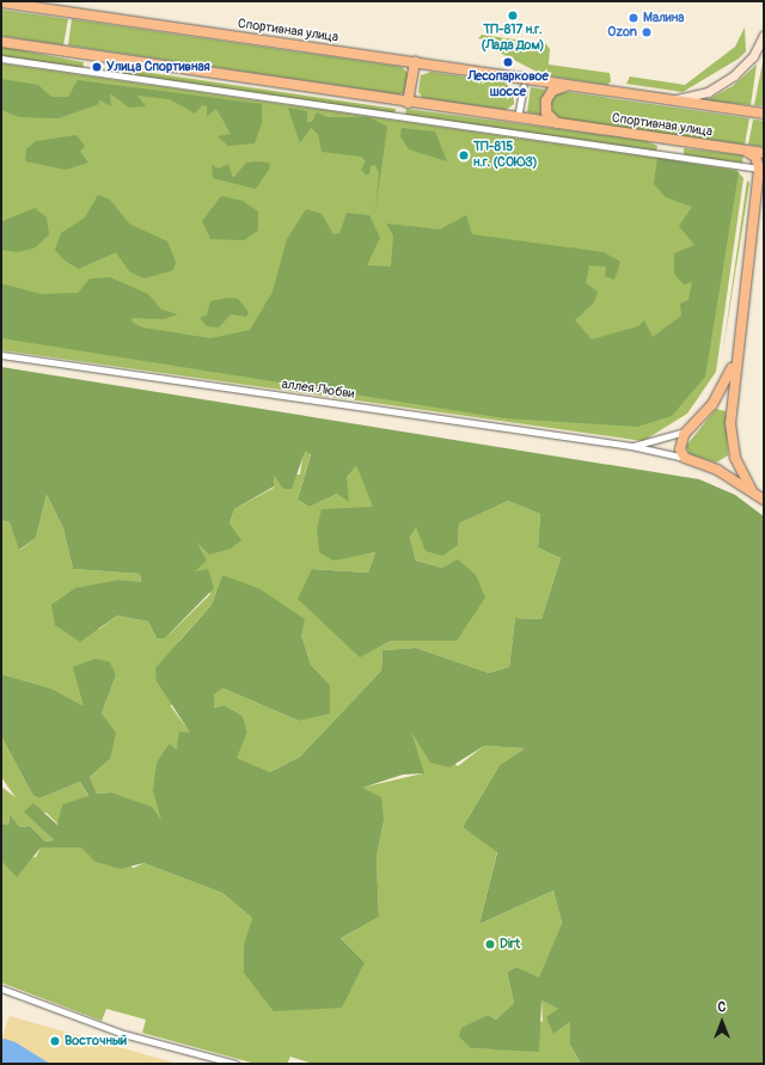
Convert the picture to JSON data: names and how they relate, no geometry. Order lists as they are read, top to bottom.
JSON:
{
  "streets": {
    "main road": ["Спортивная улица"],
    "street": ["аллея Любви"]
  },
  "places": [
    "ТП-817 н.г. (Лада Дом)",
    "Малина",
    "Ozon",
    "Лесопарковое шоссе",
    "Улица Спортивная",
    "ТП-815 н.г. (СОЮЗ)",
    "Dirt",
    "Восточный"
  ],
  "north": "top"
}
